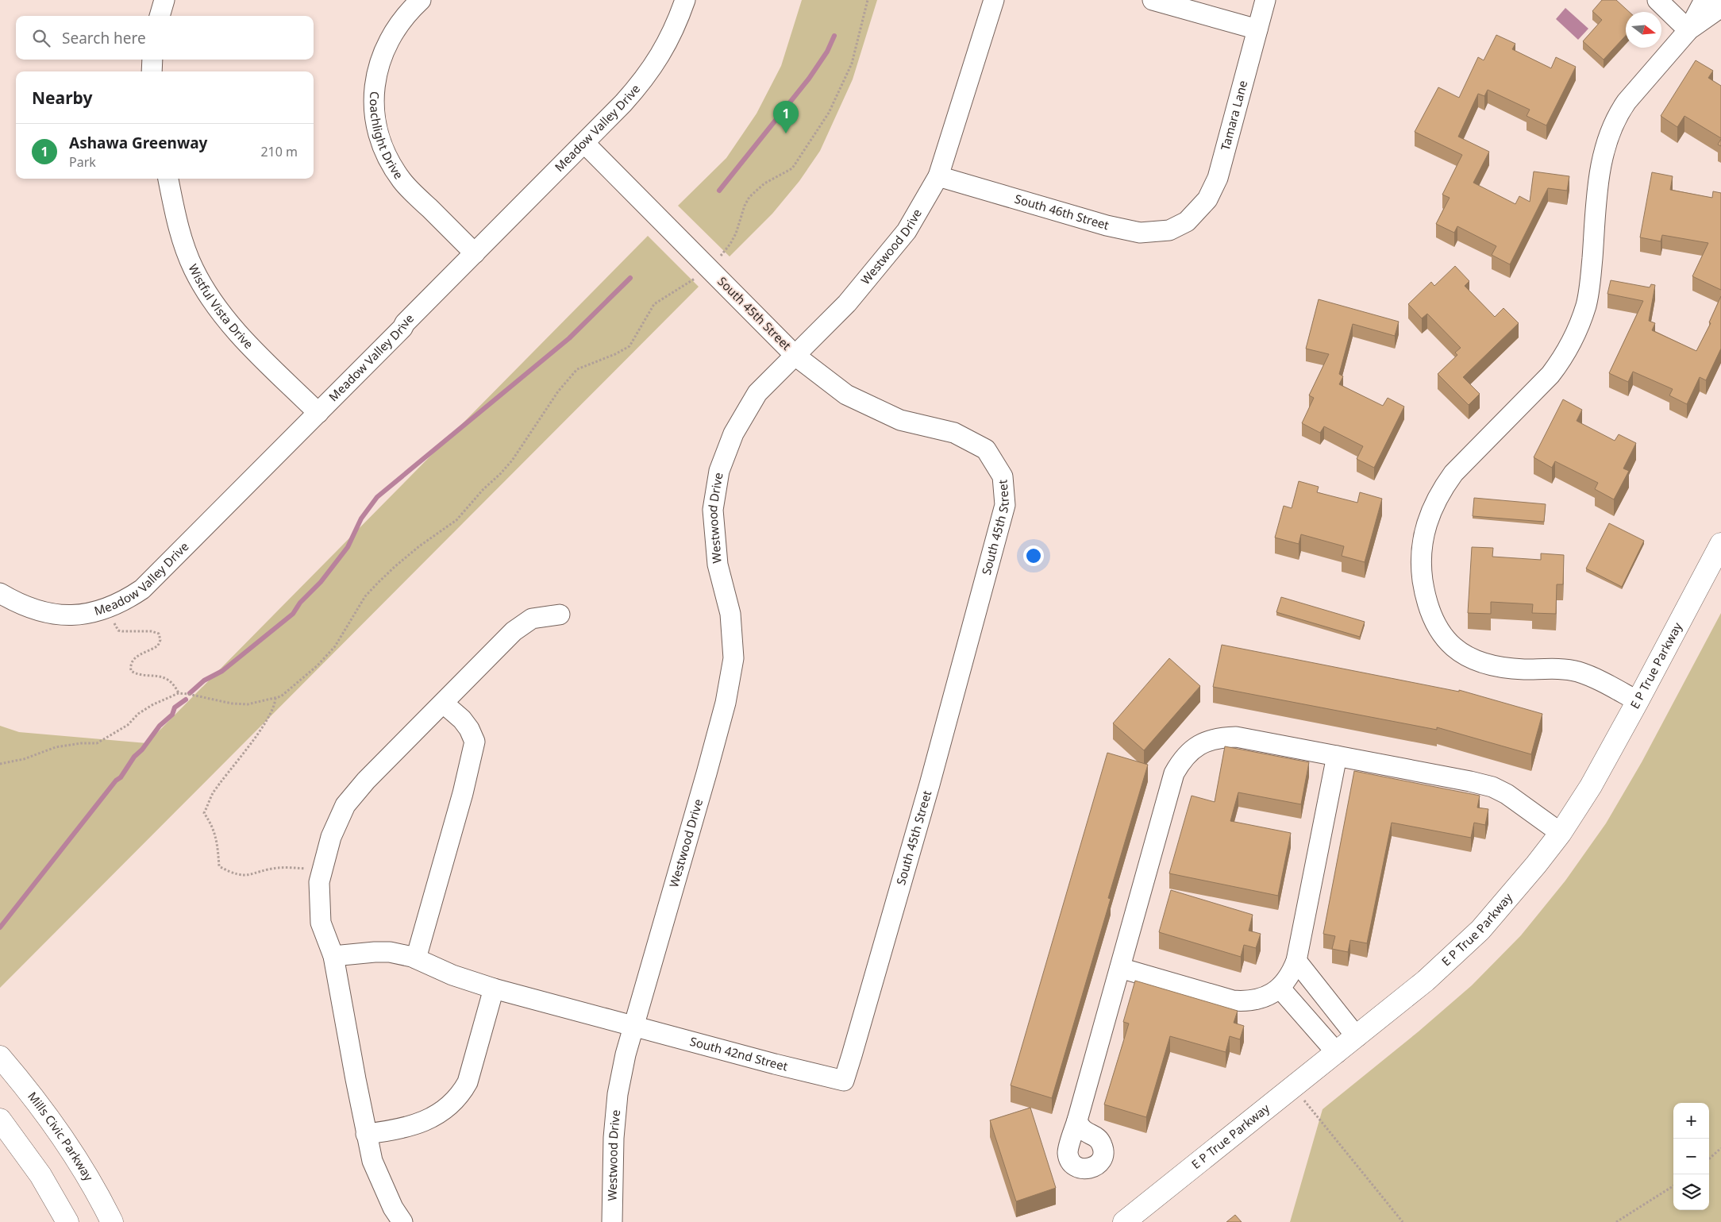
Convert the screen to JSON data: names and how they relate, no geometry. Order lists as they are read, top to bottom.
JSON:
{
  "streets": {
    "main road": ["E P True Parkway", "Mills Civic Parkway"],
    "street": [
      "Tamara Lane",
      "Meadow Valley Drive",
      "Coachlight Drive",
      "South 46th Street",
      "Westwood Drive",
      "Wistful Vista Drive",
      "South 45th Street",
      "South 42nd Street"
    ]
  },
  "crossings": [
    ["Tamara Lane", "South 46th Street"],
    ["Meadow Valley Drive", "Coachlight Drive"],
    ["Meadow Valley Drive", "Wistful Vista Drive"],
    ["Meadow Valley Drive", "South 45th Street"],
    ["South 46th Street", "Westwood Drive"],
    ["Westwood Drive", "South 45th Street"],
    ["Westwood Drive", "South 42nd Street"],
    ["South 45th Street", "South 42nd Street"]
  ],
  "north": "right",
  "page": {
    "search": "Search here",
    "heading": "Nearby",
    "pins": "1",
    "list": [
      {
        "mark": "1",
        "name": "Ashawa Greenway",
        "note": "Park",
        "value": "210 m"
      }
    ],
    "map_buttons": ["+", "−"]
  }
}
